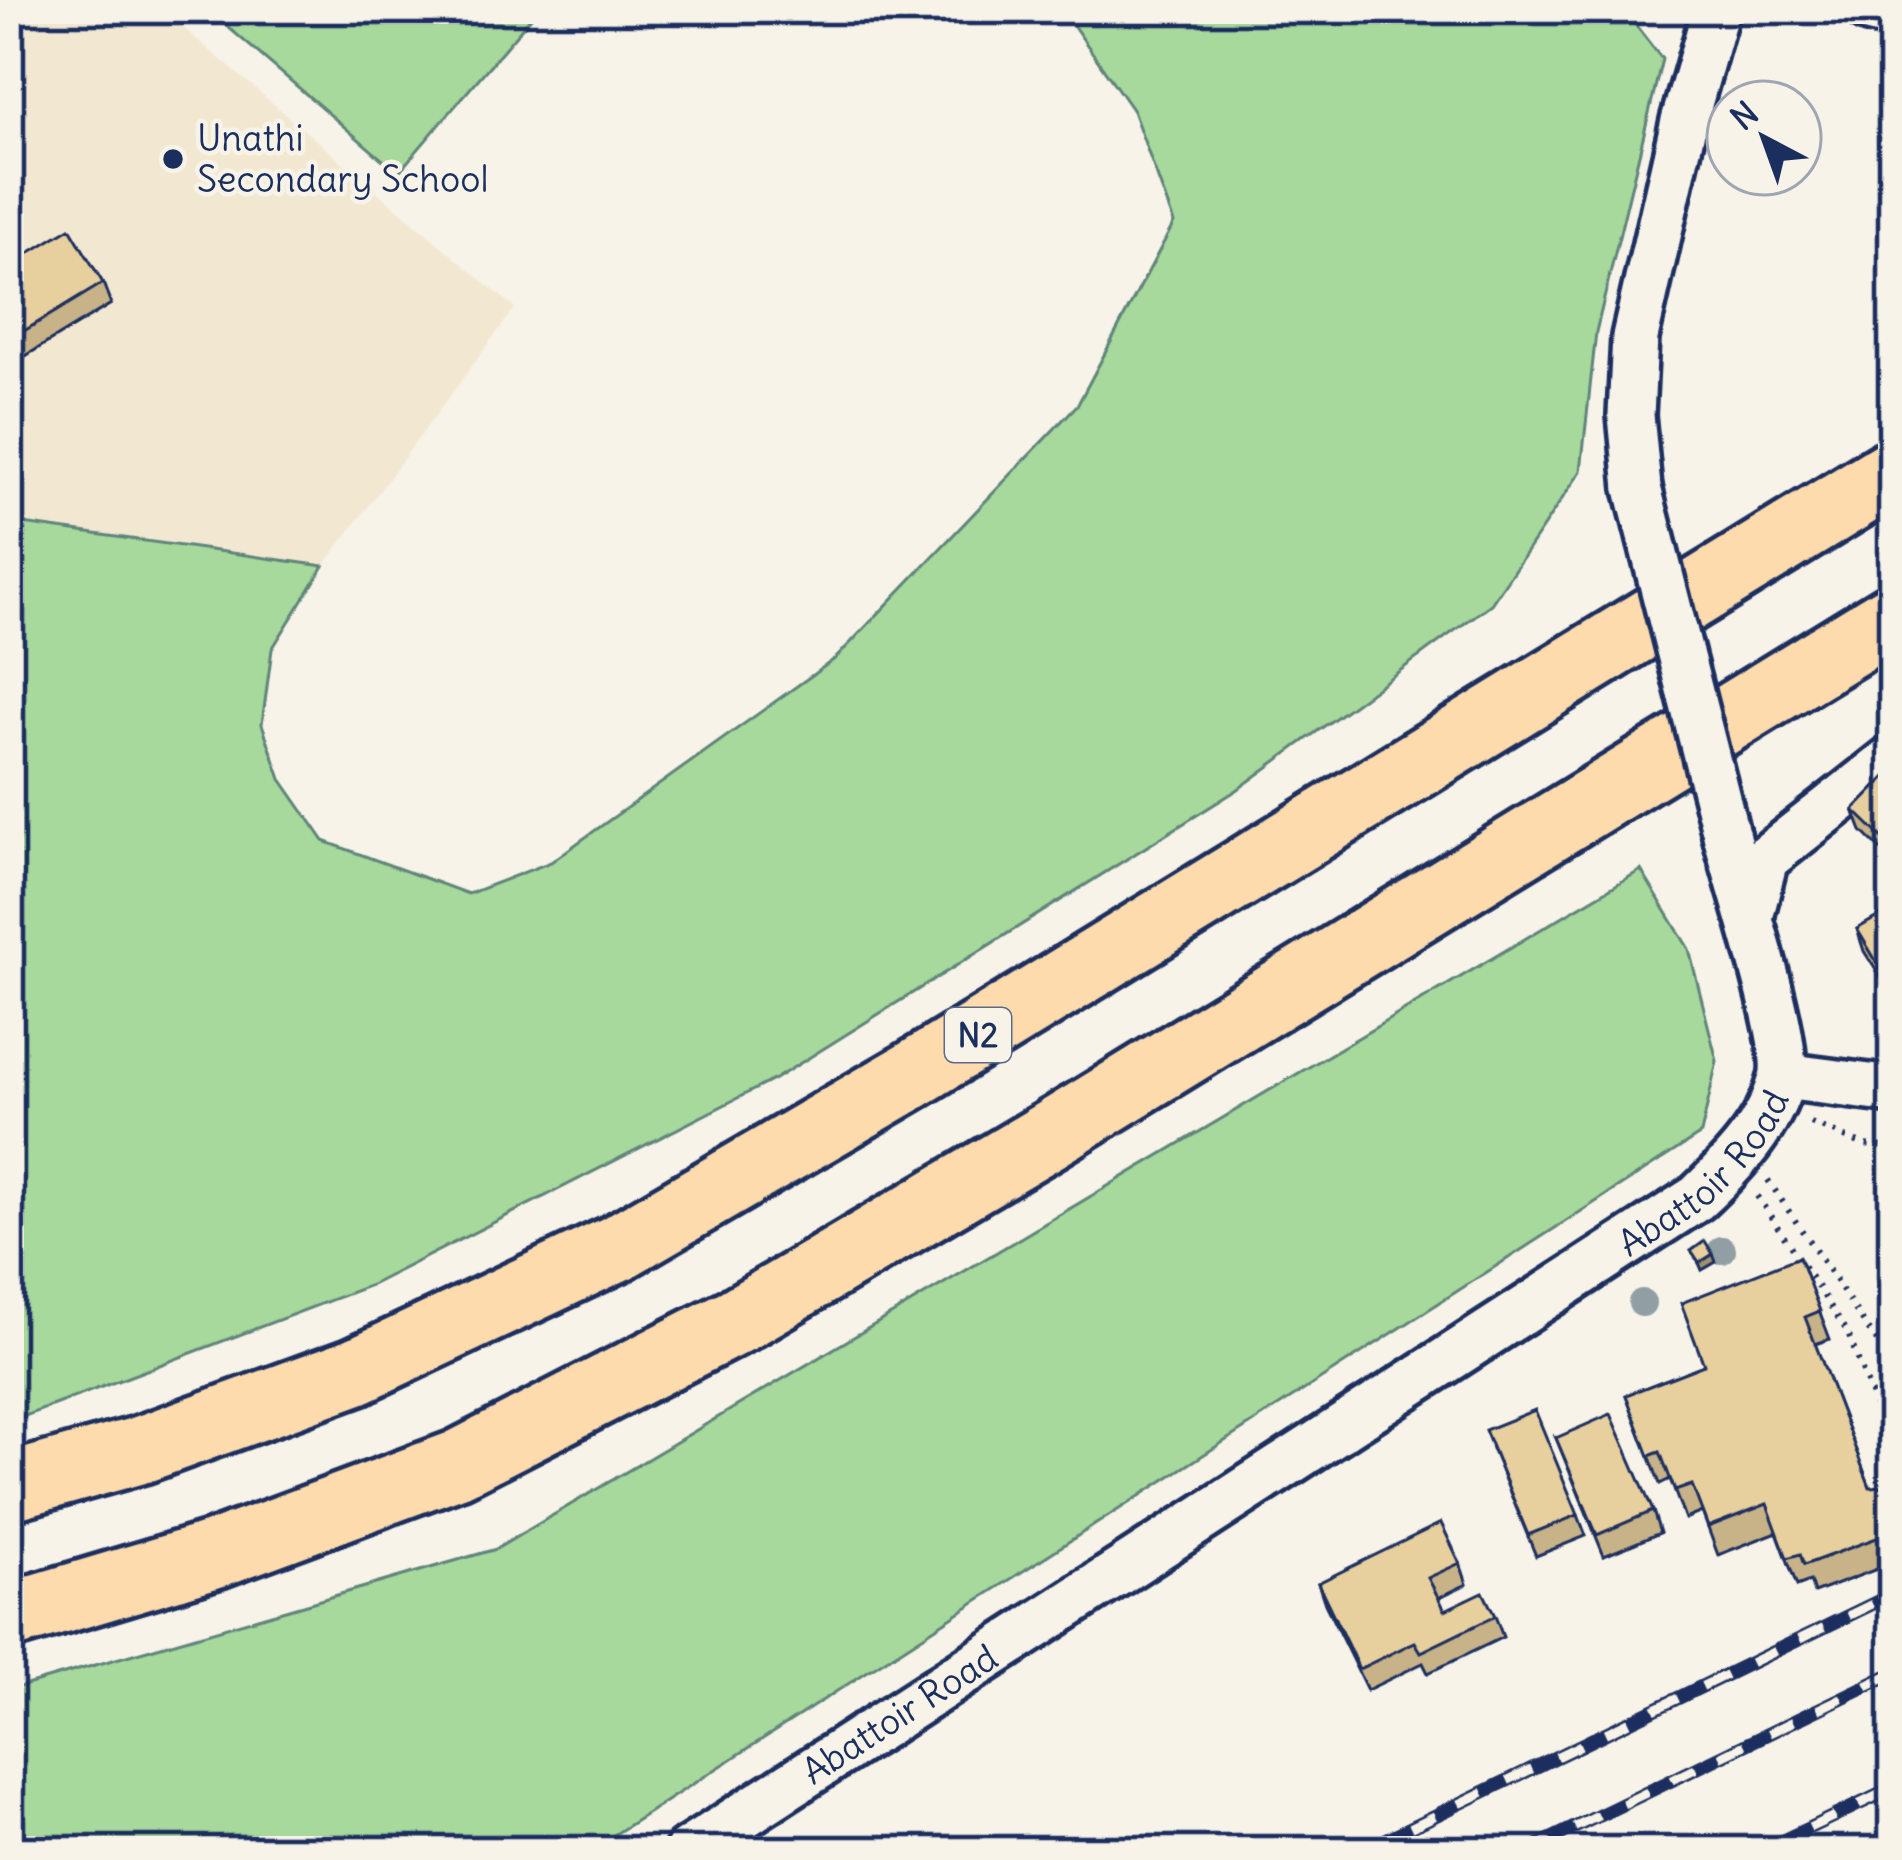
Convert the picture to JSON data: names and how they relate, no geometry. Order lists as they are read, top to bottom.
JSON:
{
  "streets": {
    "highway": ["N2"],
    "street": ["Abattoir Road"]
  },
  "places": ["Unathi Secondary School"],
  "north": "top left"
}
